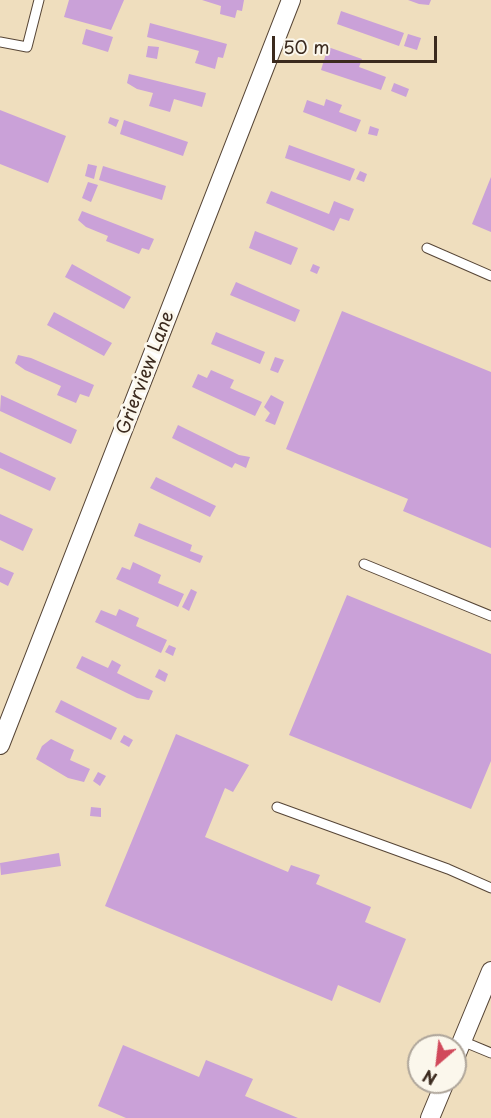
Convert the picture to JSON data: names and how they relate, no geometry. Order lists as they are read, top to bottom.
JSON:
{
  "streets": {
    "street": ["Grierview Lane"]
  },
  "scale_bar": "50 m",
  "north": "bottom left"
}
